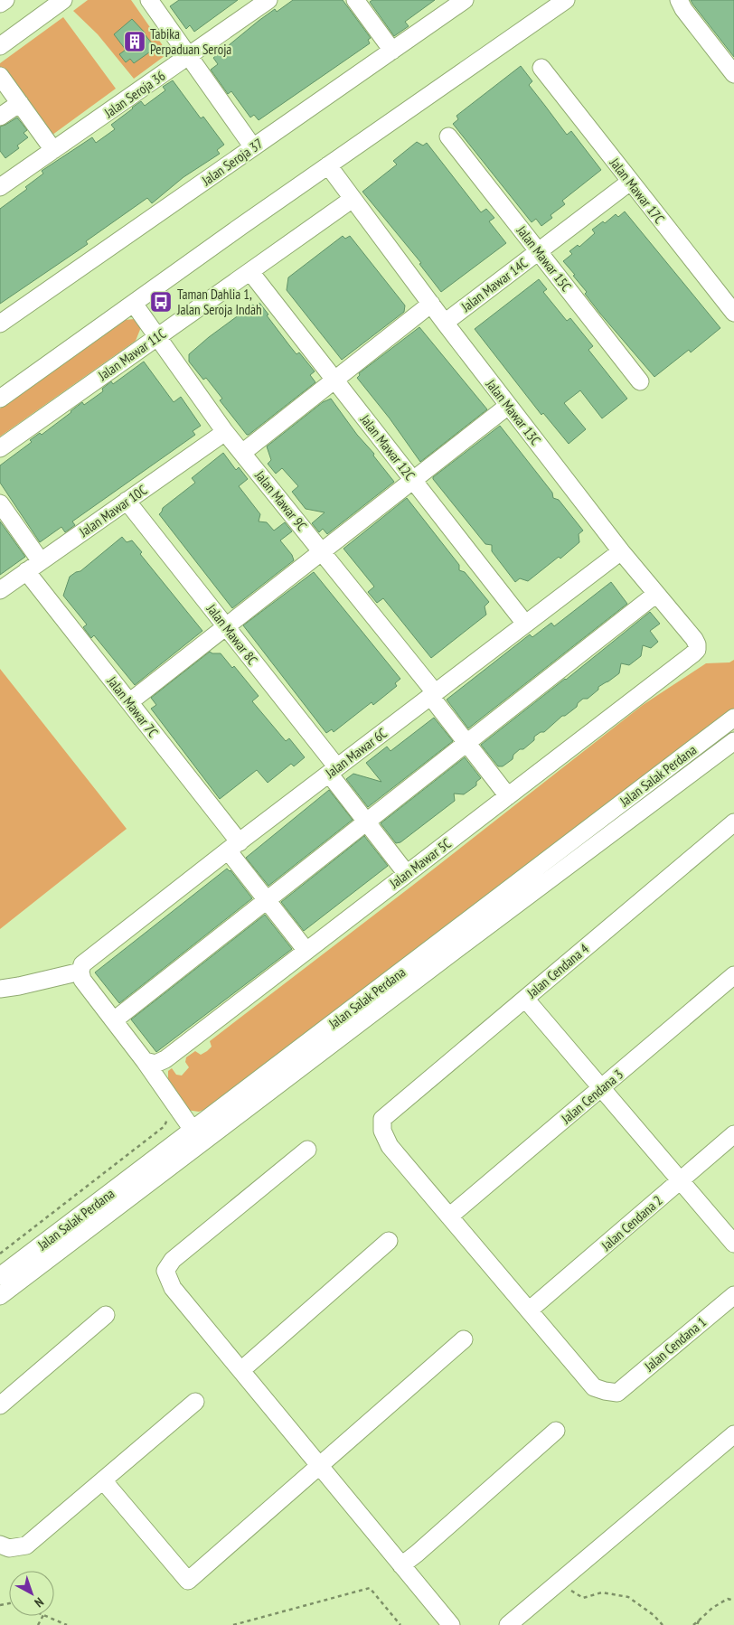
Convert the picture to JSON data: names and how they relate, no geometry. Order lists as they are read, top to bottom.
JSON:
{
  "streets": {
    "street": [
      "Jalan Seroja 36",
      "Jalan Seroja 37",
      "Jalan Mawar 17C",
      "Jalan Mawar 15C",
      "Jalan Mawar 14C",
      "Jalan Mawar 11C",
      "Jalan Mawar 13C",
      "Jalan Mawar 12C",
      "Jalan Mawar 9C",
      "Jalan Mawar 10C",
      "Jalan Mawar 8C",
      "Jalan Mawar 7C",
      "Jalan Mawar 6C",
      "Jalan Salak Perdana",
      "Jalan Mawar 5C",
      "Jalan Cendana 4",
      "Jalan Cendana 3",
      "Jalan Cendana 2",
      "Jalan Cendana 1"
    ]
  },
  "crossings": [
    ["Jalan Mawar 17C", "Jalan Mawar 14C"],
    ["Jalan Mawar 15C", "Jalan Mawar 14C"],
    ["Jalan Mawar 14C", "Jalan Mawar 13C"],
    ["Jalan Mawar 11C", "Jalan Mawar 13C"],
    ["Jalan Mawar 11C", "Jalan Mawar 12C"],
    ["Jalan Mawar 11C", "Jalan Mawar 9C"],
    ["Jalan Mawar 13C", "Jalan Mawar 6C"],
    ["Jalan Mawar 13C", "Jalan Mawar 5C"],
    ["Jalan Mawar 12C", "Jalan Mawar 6C"],
    ["Jalan Mawar 9C", "Jalan Mawar 10C"],
    ["Jalan Mawar 9C", "Jalan Mawar 6C"],
    ["Jalan Mawar 9C", "Jalan Mawar 5C"],
    ["Jalan Mawar 10C", "Jalan Mawar 8C"],
    ["Jalan Mawar 10C", "Jalan Mawar 7C"],
    ["Jalan Mawar 8C", "Jalan Mawar 6C"],
    ["Jalan Mawar 8C", "Jalan Mawar 5C"],
    ["Jalan Mawar 7C", "Jalan Mawar 6C"],
    ["Jalan Mawar 7C", "Jalan Mawar 5C"],
    ["Jalan Cendana 4", "Jalan Cendana 3"],
    ["Jalan Cendana 2", "Jalan Cendana 1"]
  ],
  "places": {
    "building": ["Tabika Perpaduan Seroja"],
    "bus stop": ["Taman Dahlia 1, Jalan Seroja Indah"]
  },
  "north": "bottom right"
}
